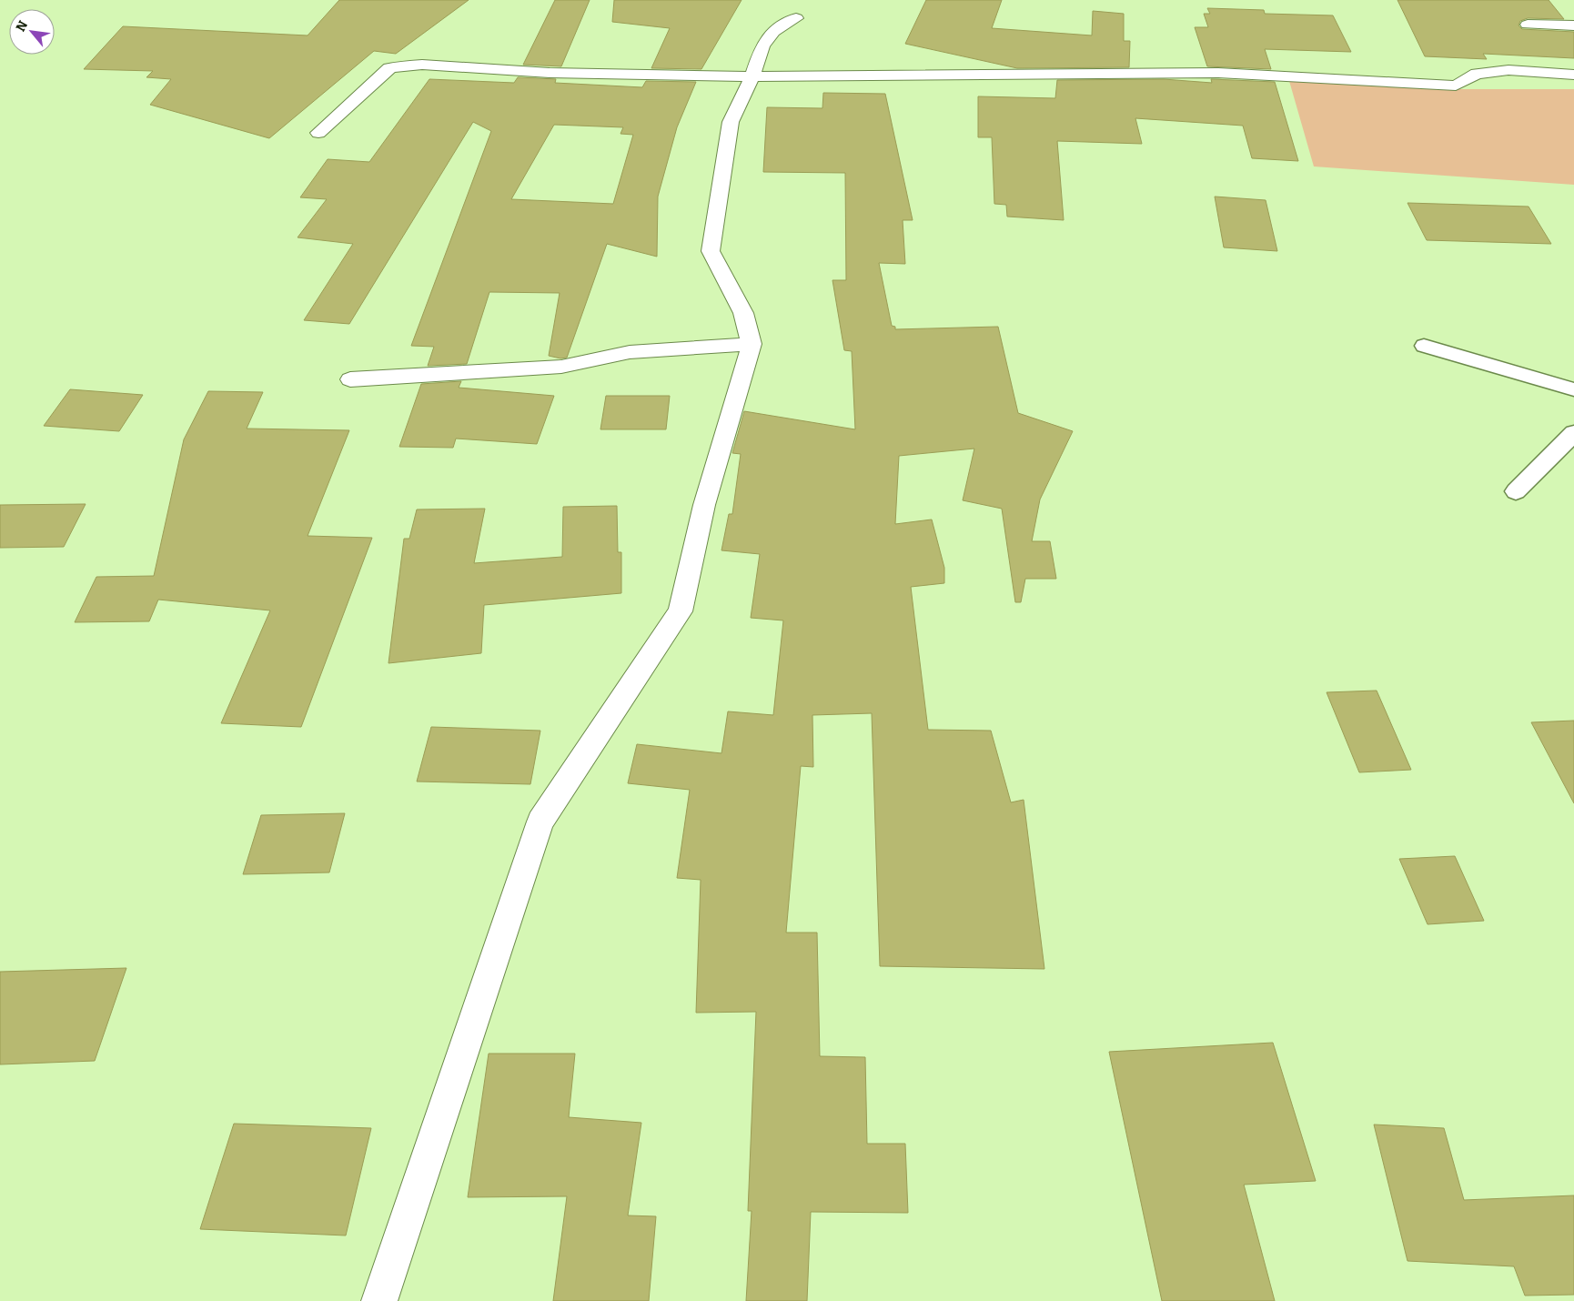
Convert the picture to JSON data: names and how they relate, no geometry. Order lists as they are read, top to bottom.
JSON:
{
  "north": "top left"
}
